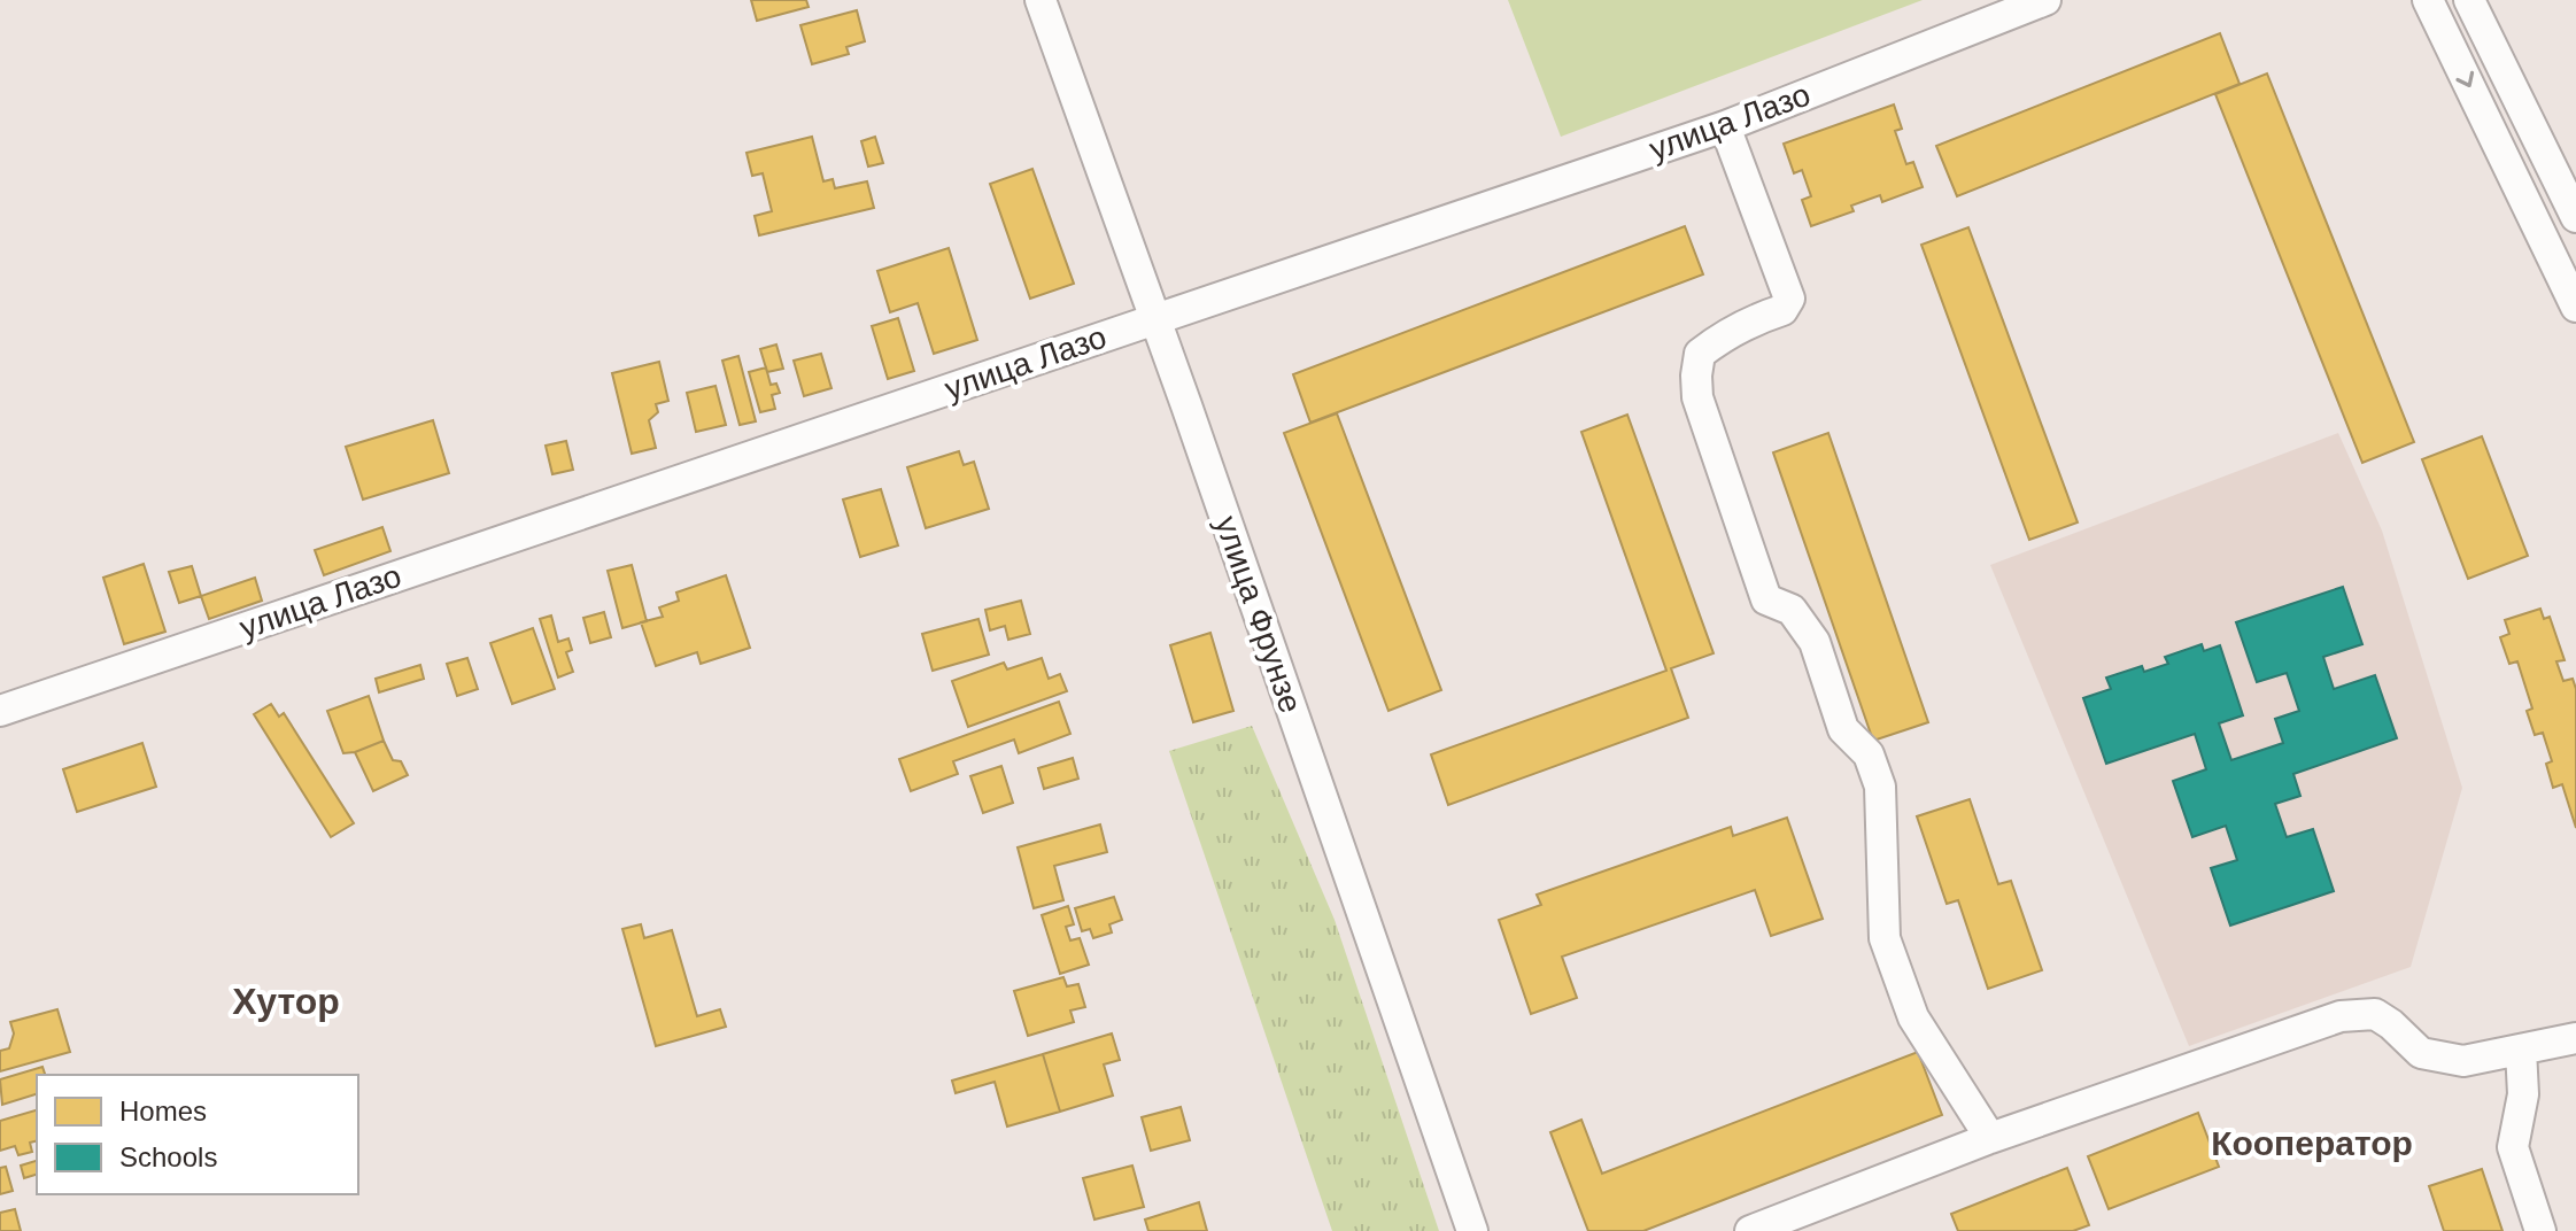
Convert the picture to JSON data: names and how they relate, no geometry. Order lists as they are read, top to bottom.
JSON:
{
  "streets": {
    "street": ["улица Лазо", "улица Фрунзе"]
  },
  "crossings": [
    ["улица Лазо", "улица Фрунзе"]
  ],
  "districts": ["Хутор", "Кооператор"],
  "legend": ["Homes", "Schools"]
}
